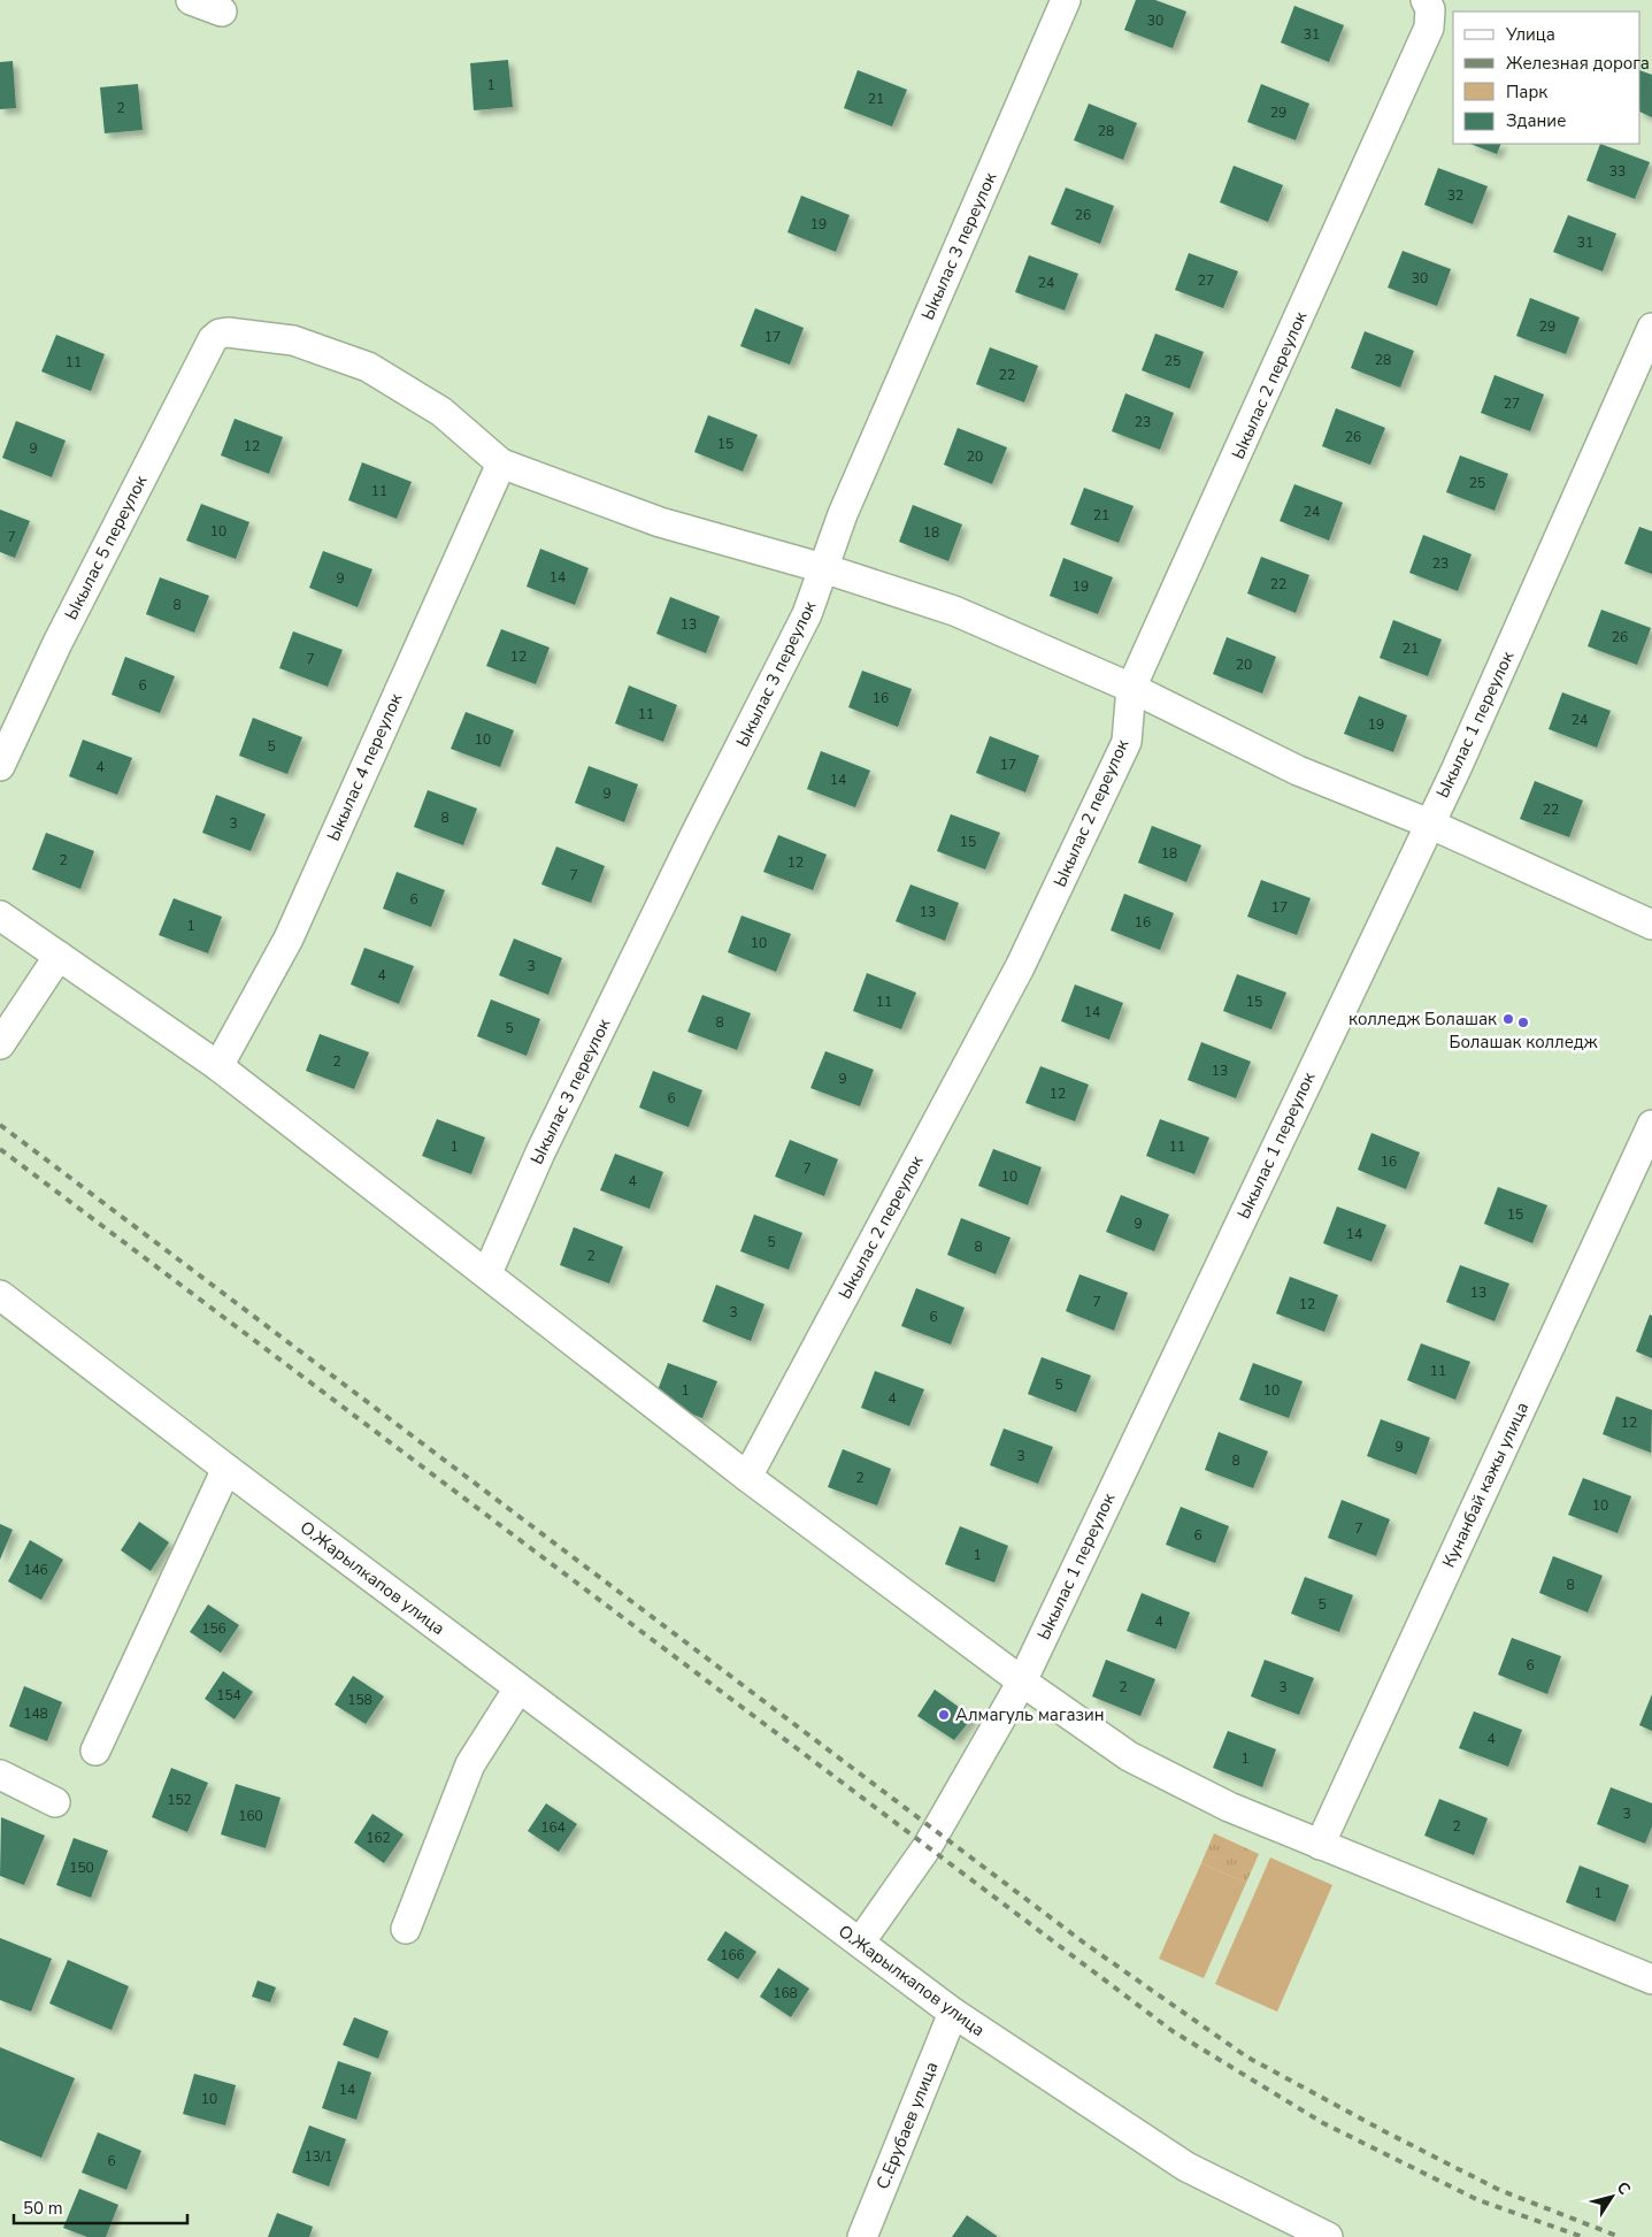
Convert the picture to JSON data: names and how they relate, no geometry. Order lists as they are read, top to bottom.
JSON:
{
  "streets": {
    "street": [
      "Ыкылас 3 переулок",
      "Ыкылас 2 переулок",
      "Ыкылас 5 переулок",
      "Ыкылас 1 переулок",
      "Ыкылас 4 переулок",
      "Кунанбай кажы улица",
      "О.Жарылкапов улица",
      "С.Ерубаев улица"
    ]
  },
  "crossings": [
    ["Ыкылас 5 переулок", "Ыкылас 4 переулок"],
    ["Ыкылас 1 переулок", "О.Жарылкапов улица"],
    ["О.Жарылкапов улица", "С.Ерубаев улица"]
  ],
  "places": ["колледж Болашак", "Болашак колледж", "Алмагуль магазин"],
  "house_numbers": [
    "30",
    "31",
    "1",
    "21",
    "2",
    "29",
    "28",
    "33",
    "32",
    "26",
    "19",
    "31",
    "30",
    "27",
    "24",
    "29",
    "17",
    "28",
    "25",
    "11",
    "22",
    "27",
    "23",
    "26",
    "15",
    "12",
    "9",
    "20",
    "25",
    "11",
    "24",
    "21",
    "10",
    "18",
    "7",
    "23",
    "14",
    "9",
    "22",
    "19",
    "8",
    "13",
    "26",
    "21",
    "12",
    "7",
    "20",
    "6",
    "16",
    "11",
    "24",
    "19",
    "10",
    "5",
    "17",
    "4",
    "14",
    "9",
    "22",
    "8",
    "3",
    "15",
    "18",
    "2",
    "12",
    "7",
    "6",
    "17",
    "13",
    "16",
    "1",
    "10",
    "3",
    "4",
    "11",
    "15",
    "14",
    "8",
    "5",
    "2",
    "13",
    "9",
    "12",
    "6",
    "1",
    "11",
    "16",
    "7",
    "10",
    "4",
    "15",
    "9",
    "14",
    "5",
    "8",
    "2",
    "13",
    "7",
    "12",
    "3",
    "6",
    "11",
    "5",
    "1",
    "10",
    "4",
    "12",
    "9",
    "3",
    "8",
    "2",
    "10",
    "7",
    "6",
    "1",
    "146",
    "8",
    "5",
    "4",
    "156",
    "6",
    "2",
    "3",
    "154",
    "158",
    "148",
    "4",
    "1",
    "152",
    "3",
    "160",
    "2",
    "164",
    "162",
    "150",
    "1",
    "166",
    "168",
    "14",
    "10",
    "13/1",
    "6"
  ],
  "legend": [
    "Улица",
    "Железная дорога",
    "Парк",
    "Здание"
  ],
  "scale_bar": "50 m",
  "north": "top right"
}
